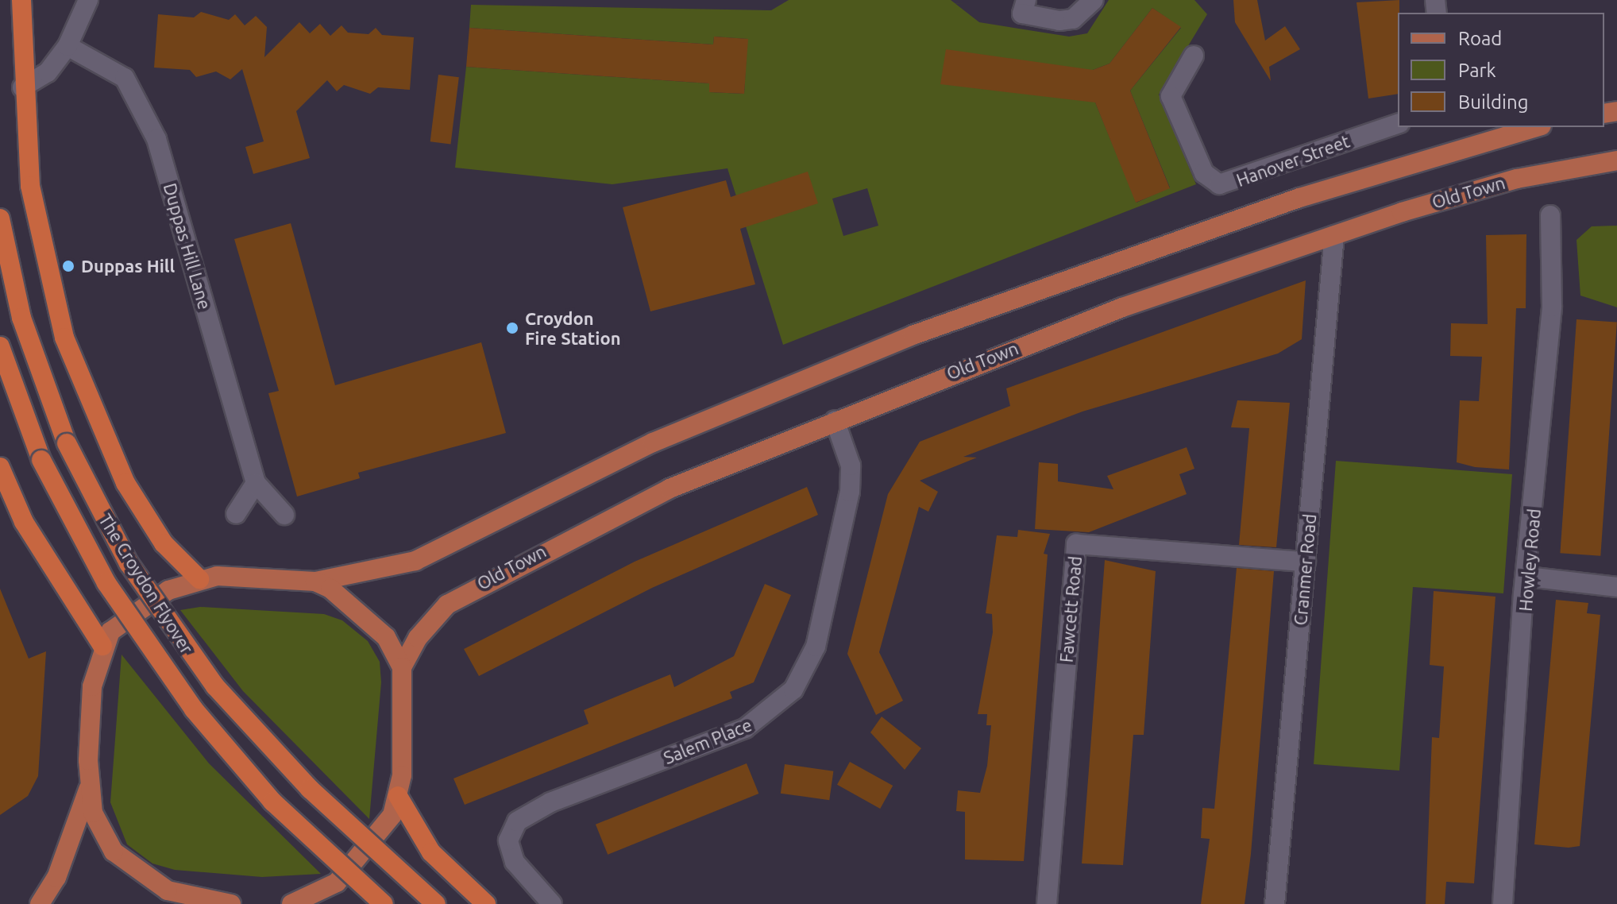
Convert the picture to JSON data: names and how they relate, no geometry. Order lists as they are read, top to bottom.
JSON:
{
  "streets": {
    "highway": ["The Croydon Flyover"],
    "main road": ["Old Town"],
    "street": [
      "Hanover Street",
      "Duppas Hill Lane",
      "Howley Road",
      "Cranmer Road",
      "Fawcett Road",
      "Salem Place"
    ]
  },
  "crossings": [
    ["Old Town", "Cranmer Road"],
    ["Old Town", "Salem Place"],
    ["Cranmer Road", "Fawcett Road"]
  ],
  "places": ["Duppas Hill", "Croydon Fire Station"],
  "legend": ["Road", "Park", "Building"]
}
